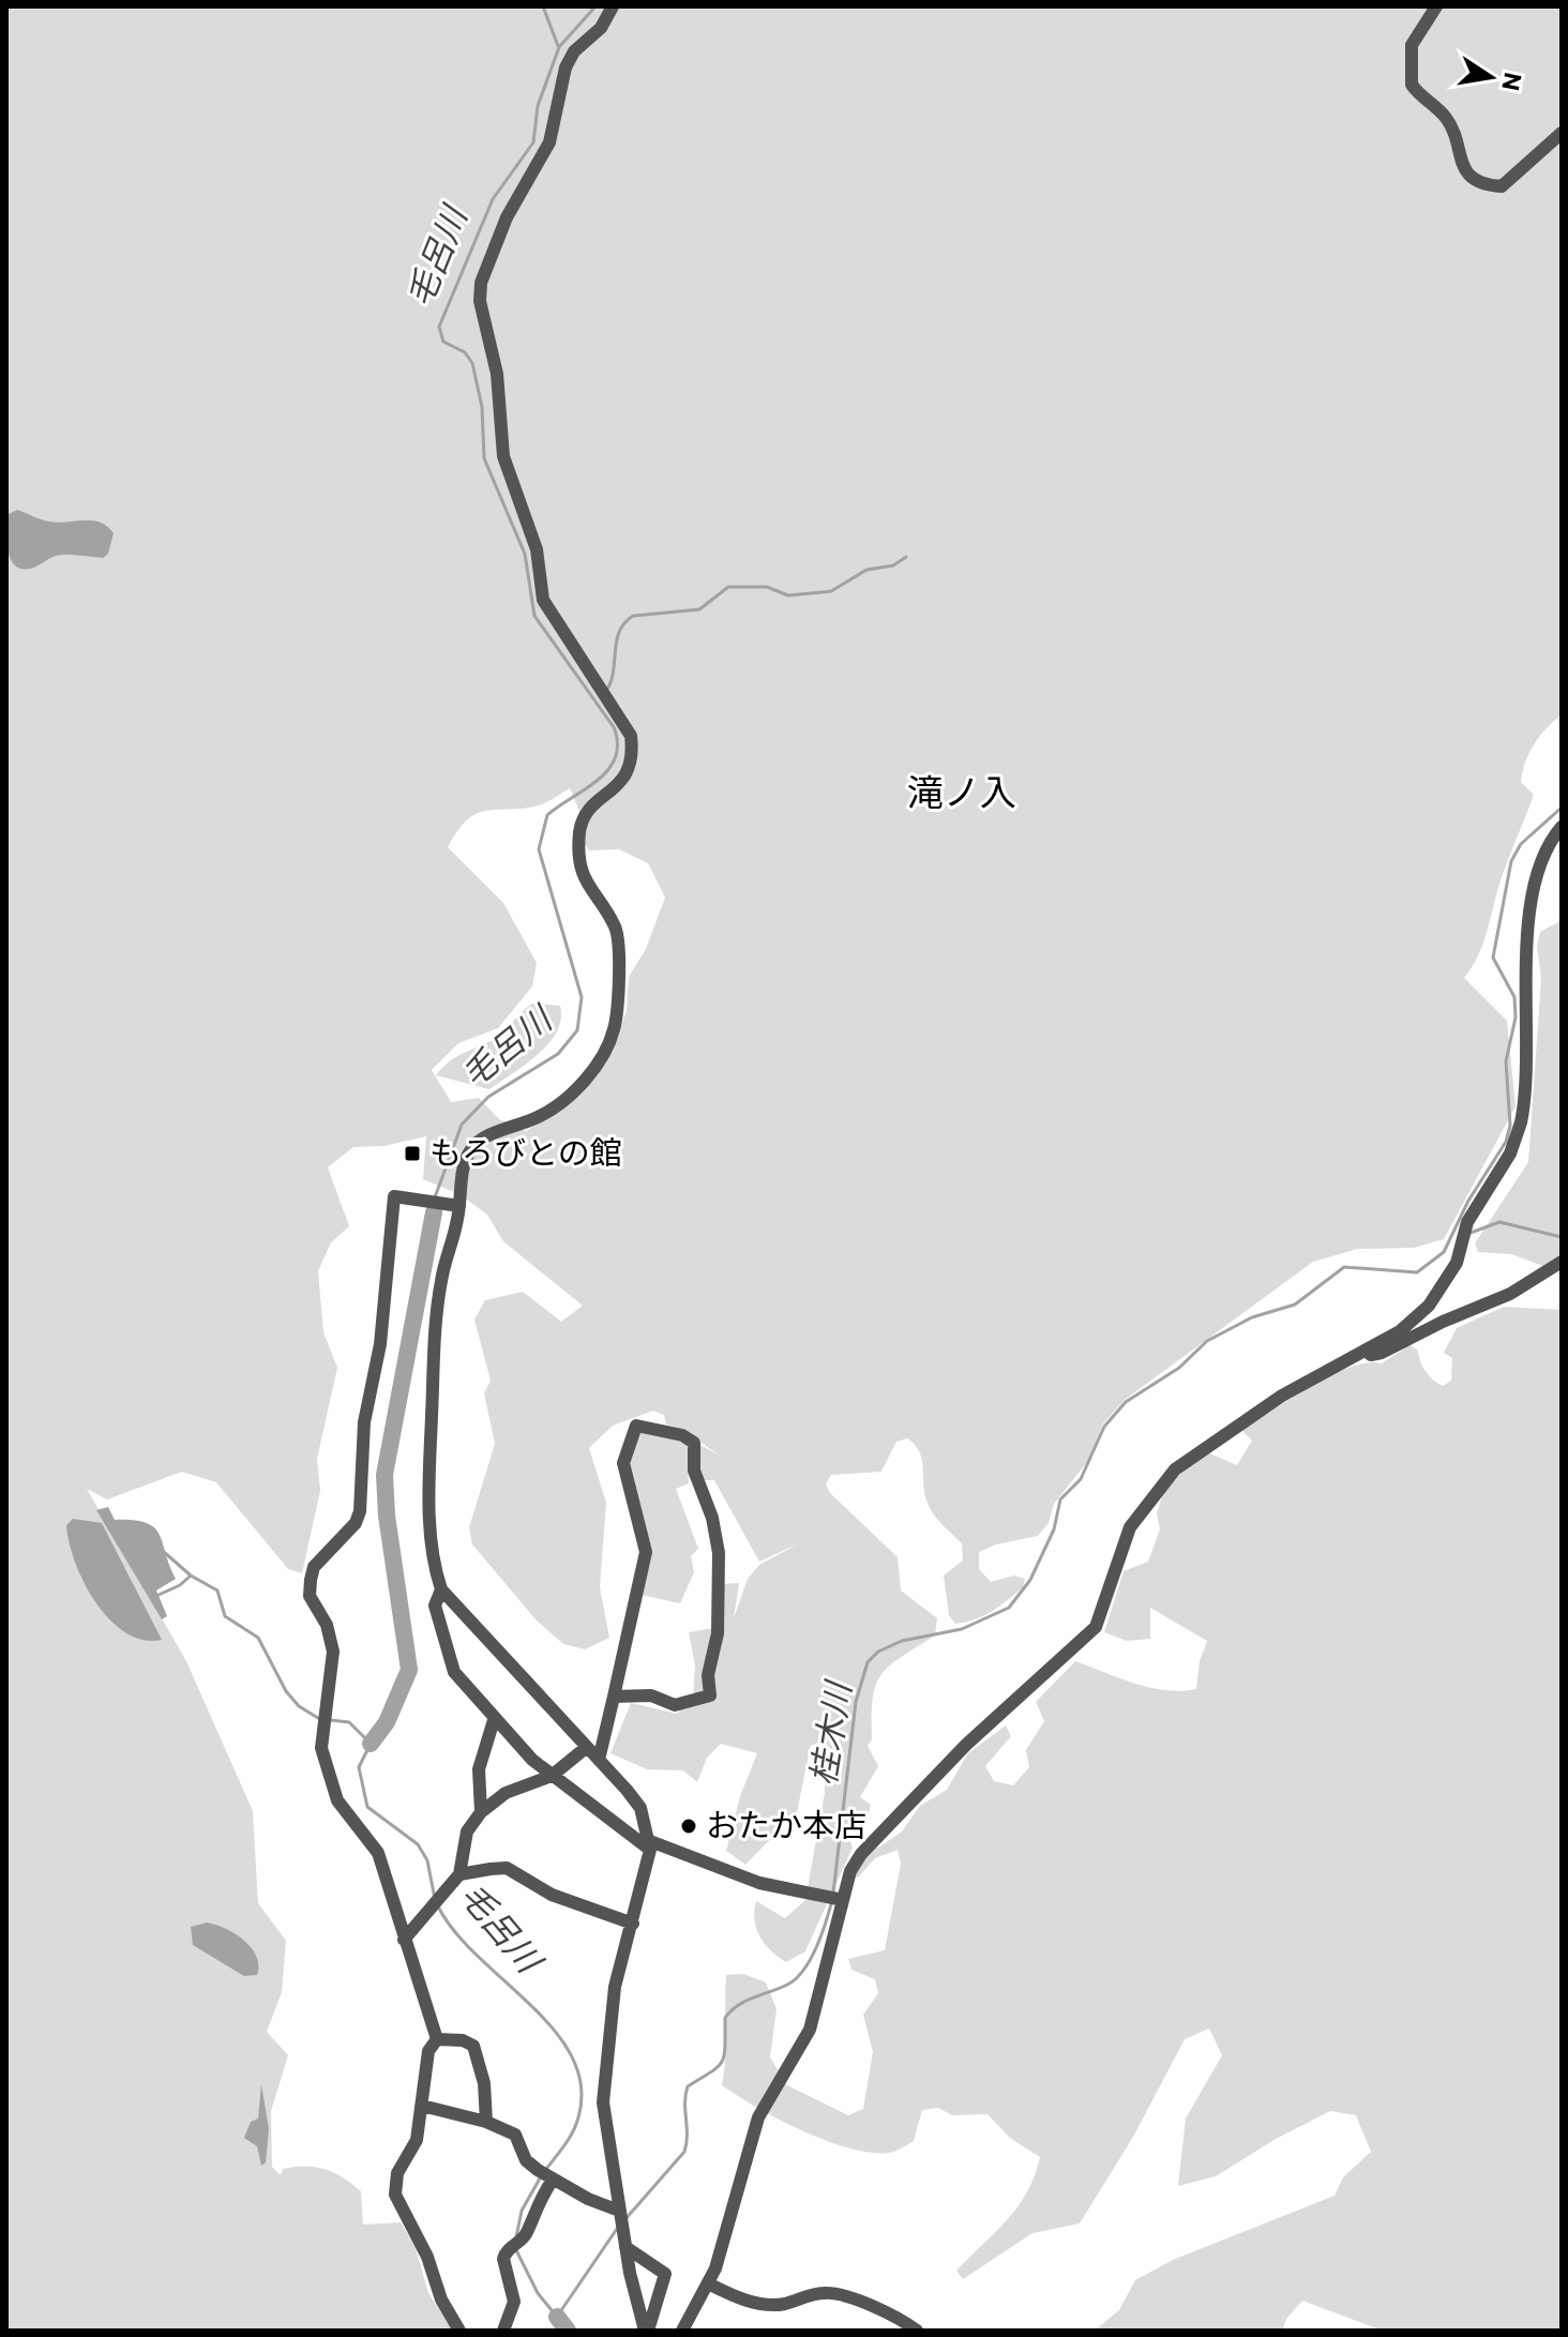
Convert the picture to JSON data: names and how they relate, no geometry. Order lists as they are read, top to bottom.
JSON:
{
  "districts": ["滝ノ入"],
  "water": ["毛呂川", "桂木川"],
  "places": {
    "transit": ["もろびとの館"],
    "other": ["おたか本店"]
  },
  "north": "right"
}
